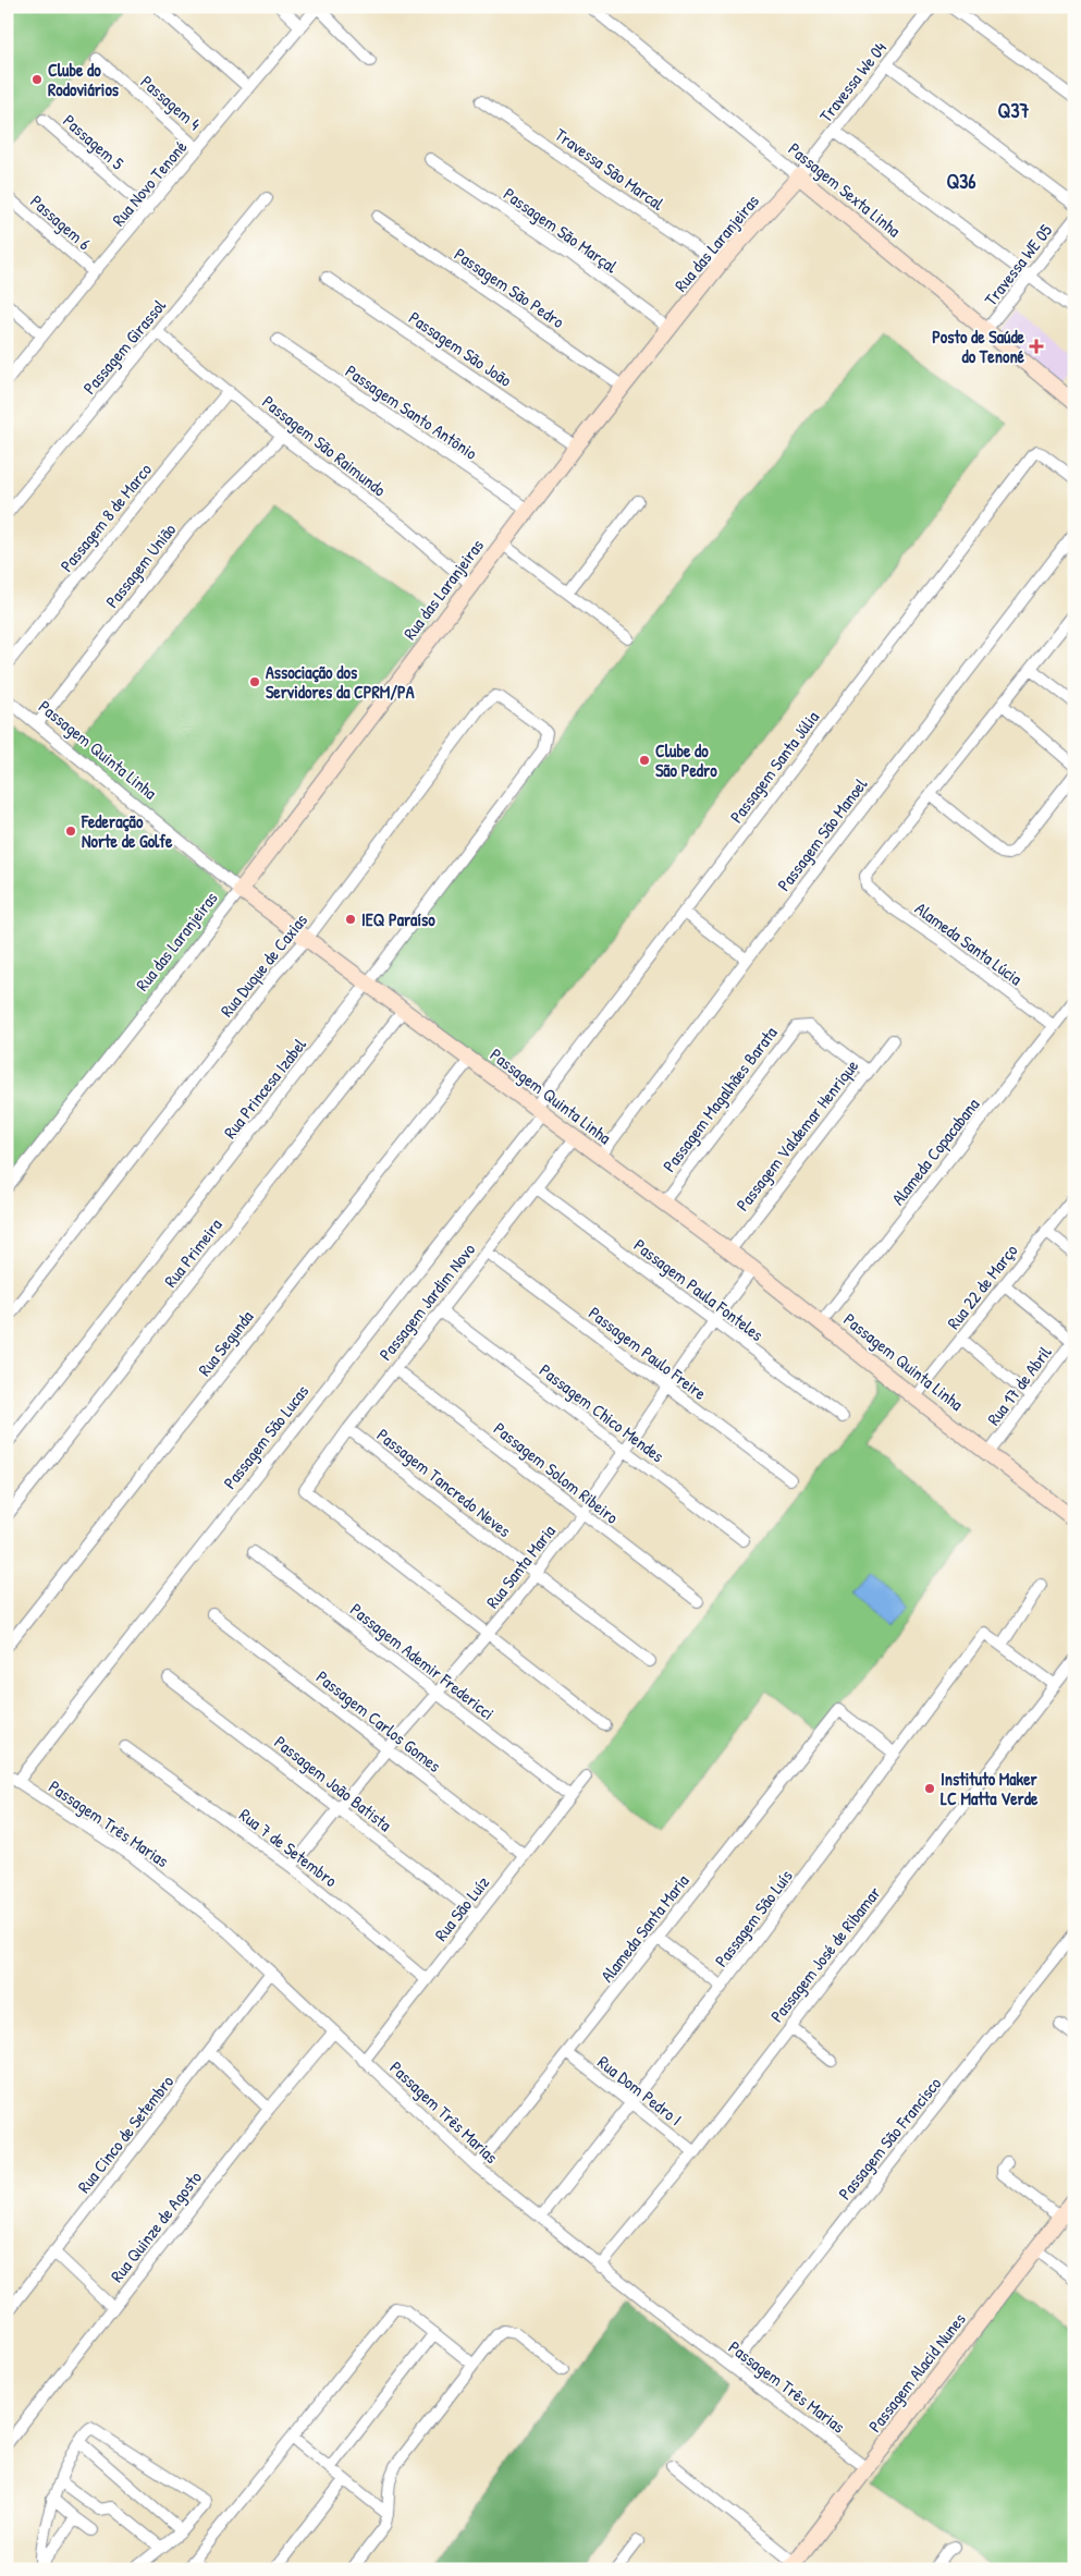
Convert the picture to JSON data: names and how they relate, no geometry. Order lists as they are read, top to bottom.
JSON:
{
  "streets": {
    "street": [
      "Travessa We 04",
      "Passagem 4",
      "Passagem 5",
      "Travessa São Marcal",
      "Rua Novo Tenoné",
      "Passagem Sexta Linha",
      "Passagem 6",
      "Passagem São Marçal",
      "Rua das Laranjeiras",
      "Travessa WE 05",
      "Passagem São Pedro",
      "Passagem Girassol",
      "Passagem São João",
      "Passagem Santo Antônio",
      "Passagem São Raimundo",
      "Passagem 8 de Marco",
      "Passagem União",
      "Passagem Quinta Linha",
      "Passagem Santa Júlia",
      "Passagem São Manoel",
      "Alameda Santa Lúcia",
      "Rua Duque de Caxias",
      "Rua Princesa Izabel",
      "Passagem Magalhães Barata",
      "Passagem Valdemar Henrique",
      "Alameda Copacabana",
      "Rua Primeira",
      "Rua 22 de Março",
      "Passagem Paula Fonteles",
      "Passagem Jardim Novo",
      "Rua Segunda",
      "Passagem Paulo Freire",
      "Rua 17 de Abril",
      "Passagem Chico Mendes",
      "Passagem São Lucas",
      "Passagem Solom Ribeiro",
      "Passagem Tancredo Neves",
      "Rua Santa Maria",
      "Passagem Ademir Fredericci",
      "Passagem Carlos Gomes",
      "Passagem João Batista",
      "Passagem Três Marias",
      "Rua 7 de Setembro",
      "Rua São Luíz",
      "Passagem São Luís",
      "Alameda Santa Maria",
      "Passagem José de Ribamar",
      "Rua Dom Pedro I",
      "Rua Cinco de Setembro",
      "Passagem São Francisco",
      "Rua Quinze de Agosto",
      "Passagem Alacid Nunes"
    ]
  },
  "crossings": [
    ["Travessa We 04", "Passagem Sexta Linha"],
    ["Travessa We 04", "Rua das Laranjeiras"],
    ["Passagem 4", "Rua Novo Tenoné"],
    ["Passagem 5", "Rua Novo Tenoné"],
    ["Travessa São Marcal", "Rua das Laranjeiras"],
    ["Rua Novo Tenoné", "Passagem 6"],
    ["Passagem Sexta Linha", "Rua das Laranjeiras"],
    ["Passagem Sexta Linha", "Travessa WE 05"],
    ["Passagem São Marçal", "Rua das Laranjeiras"],
    ["Rua das Laranjeiras", "Passagem São Pedro"],
    ["Rua das Laranjeiras", "Passagem São João"],
    ["Rua das Laranjeiras", "Passagem Santo Antônio"],
    ["Rua das Laranjeiras", "Passagem São Raimundo"],
    ["Rua das Laranjeiras", "Passagem Quinta Linha"],
    ["Passagem Girassol", "Passagem São Raimundo"],
    ["Passagem São Raimundo", "Passagem 8 de Marco"],
    ["Passagem São Raimundo", "Passagem União"],
    ["Passagem União", "Passagem Quinta Linha"],
    ["Passagem Quinta Linha", "Passagem Santa Júlia"],
    ["Passagem Quinta Linha", "Passagem São Manoel"],
    ["Passagem Quinta Linha", "Rua Duque de Caxias"],
    ["Passagem Quinta Linha", "Rua Princesa Izabel"],
    ["Passagem Quinta Linha", "Passagem Magalhães Barata"],
    ["Passagem Quinta Linha", "Passagem Valdemar Henrique"],
    ["Passagem Quinta Linha", "Alameda Copacabana"],
    ["Passagem Quinta Linha", "Rua Primeira"],
    ["Passagem Quinta Linha", "Rua 22 de Março"],
    ["Passagem Quinta Linha", "Passagem Jardim Novo"],
    ["Passagem Quinta Linha", "Rua Segunda"],
    ["Passagem Quinta Linha", "Rua 17 de Abril"],
    ["Passagem Quinta Linha", "Passagem São Lucas"],
    ["Passagem Quinta Linha", "Rua Santa Maria"],
    ["Passagem Santa Júlia", "Passagem São Lucas"],
    ["Alameda Santa Lúcia", "Alameda Copacabana"],
    ["Rua Duque de Caxias", "Rua Princesa Izabel"],
    ["Passagem Magalhães Barata", "Passagem Valdemar Henrique"],
    ["Passagem Paula Fonteles", "Passagem Jardim Novo"],
    ["Passagem Paula Fonteles", "Rua Santa Maria"],
    ["Passagem Jardim Novo", "Passagem Paulo Freire"],
    ["Passagem Jardim Novo", "Passagem Chico Mendes"],
    ["Passagem Jardim Novo", "Passagem Solom Ribeiro"],
    ["Passagem Jardim Novo", "Passagem Tancredo Neves"],
    ["Passagem Jardim Novo", "Rua Santa Maria"],
    ["Passagem Paulo Freire", "Rua Santa Maria"],
    ["Passagem Chico Mendes", "Rua Santa Maria"],
    ["Passagem São Lucas", "Passagem Três Marias"],
    ["Passagem Solom Ribeiro", "Rua Santa Maria"],
    ["Passagem Tancredo Neves", "Rua Santa Maria"],
    ["Rua Santa Maria", "Passagem Ademir Fredericci"],
    ["Rua Santa Maria", "Passagem Carlos Gomes"],
    ["Rua Santa Maria", "Passagem João Batista"],
    ["Rua Santa Maria", "Rua 7 de Setembro"],
    ["Passagem Ademir Fredericci", "Rua São Luíz"],
    ["Passagem Carlos Gomes", "Rua São Luíz"],
    ["Passagem João Batista", "Rua São Luíz"],
    ["Passagem Três Marias", "Rua São Luíz"],
    ["Passagem Três Marias", "Passagem São Luís"],
    ["Passagem Três Marias", "Alameda Santa Maria"],
    ["Passagem Três Marias", "Passagem José de Ribamar"],
    ["Passagem Três Marias", "Rua Cinco de Setembro"],
    ["Passagem Três Marias", "Passagem São Francisco"],
    ["Passagem Três Marias", "Rua Quinze de Agosto"],
    ["Passagem Três Marias", "Passagem Alacid Nunes"],
    ["Rua 7 de Setembro", "Rua São Luíz"],
    ["Passagem São Luís", "Alameda Santa Maria"],
    ["Passagem São Luís", "Rua Dom Pedro I"],
    ["Alameda Santa Maria", "Rua Dom Pedro I"],
    ["Passagem José de Ribamar", "Rua Dom Pedro I"]
  ],
  "districts": ["Q37", "Q36"],
  "places": {
    "other": [
      "Clube do Rodoviários",
      "Associação dos Servidores da CPRM/PA",
      "Clube do São Pedro",
      "Federação Norte de Golfe",
      "IEQ Paraíso",
      "Instituto Maker LC Matta Verde"
    ],
    "health": ["Posto de Saúde do Tenoné"]
  }
}
